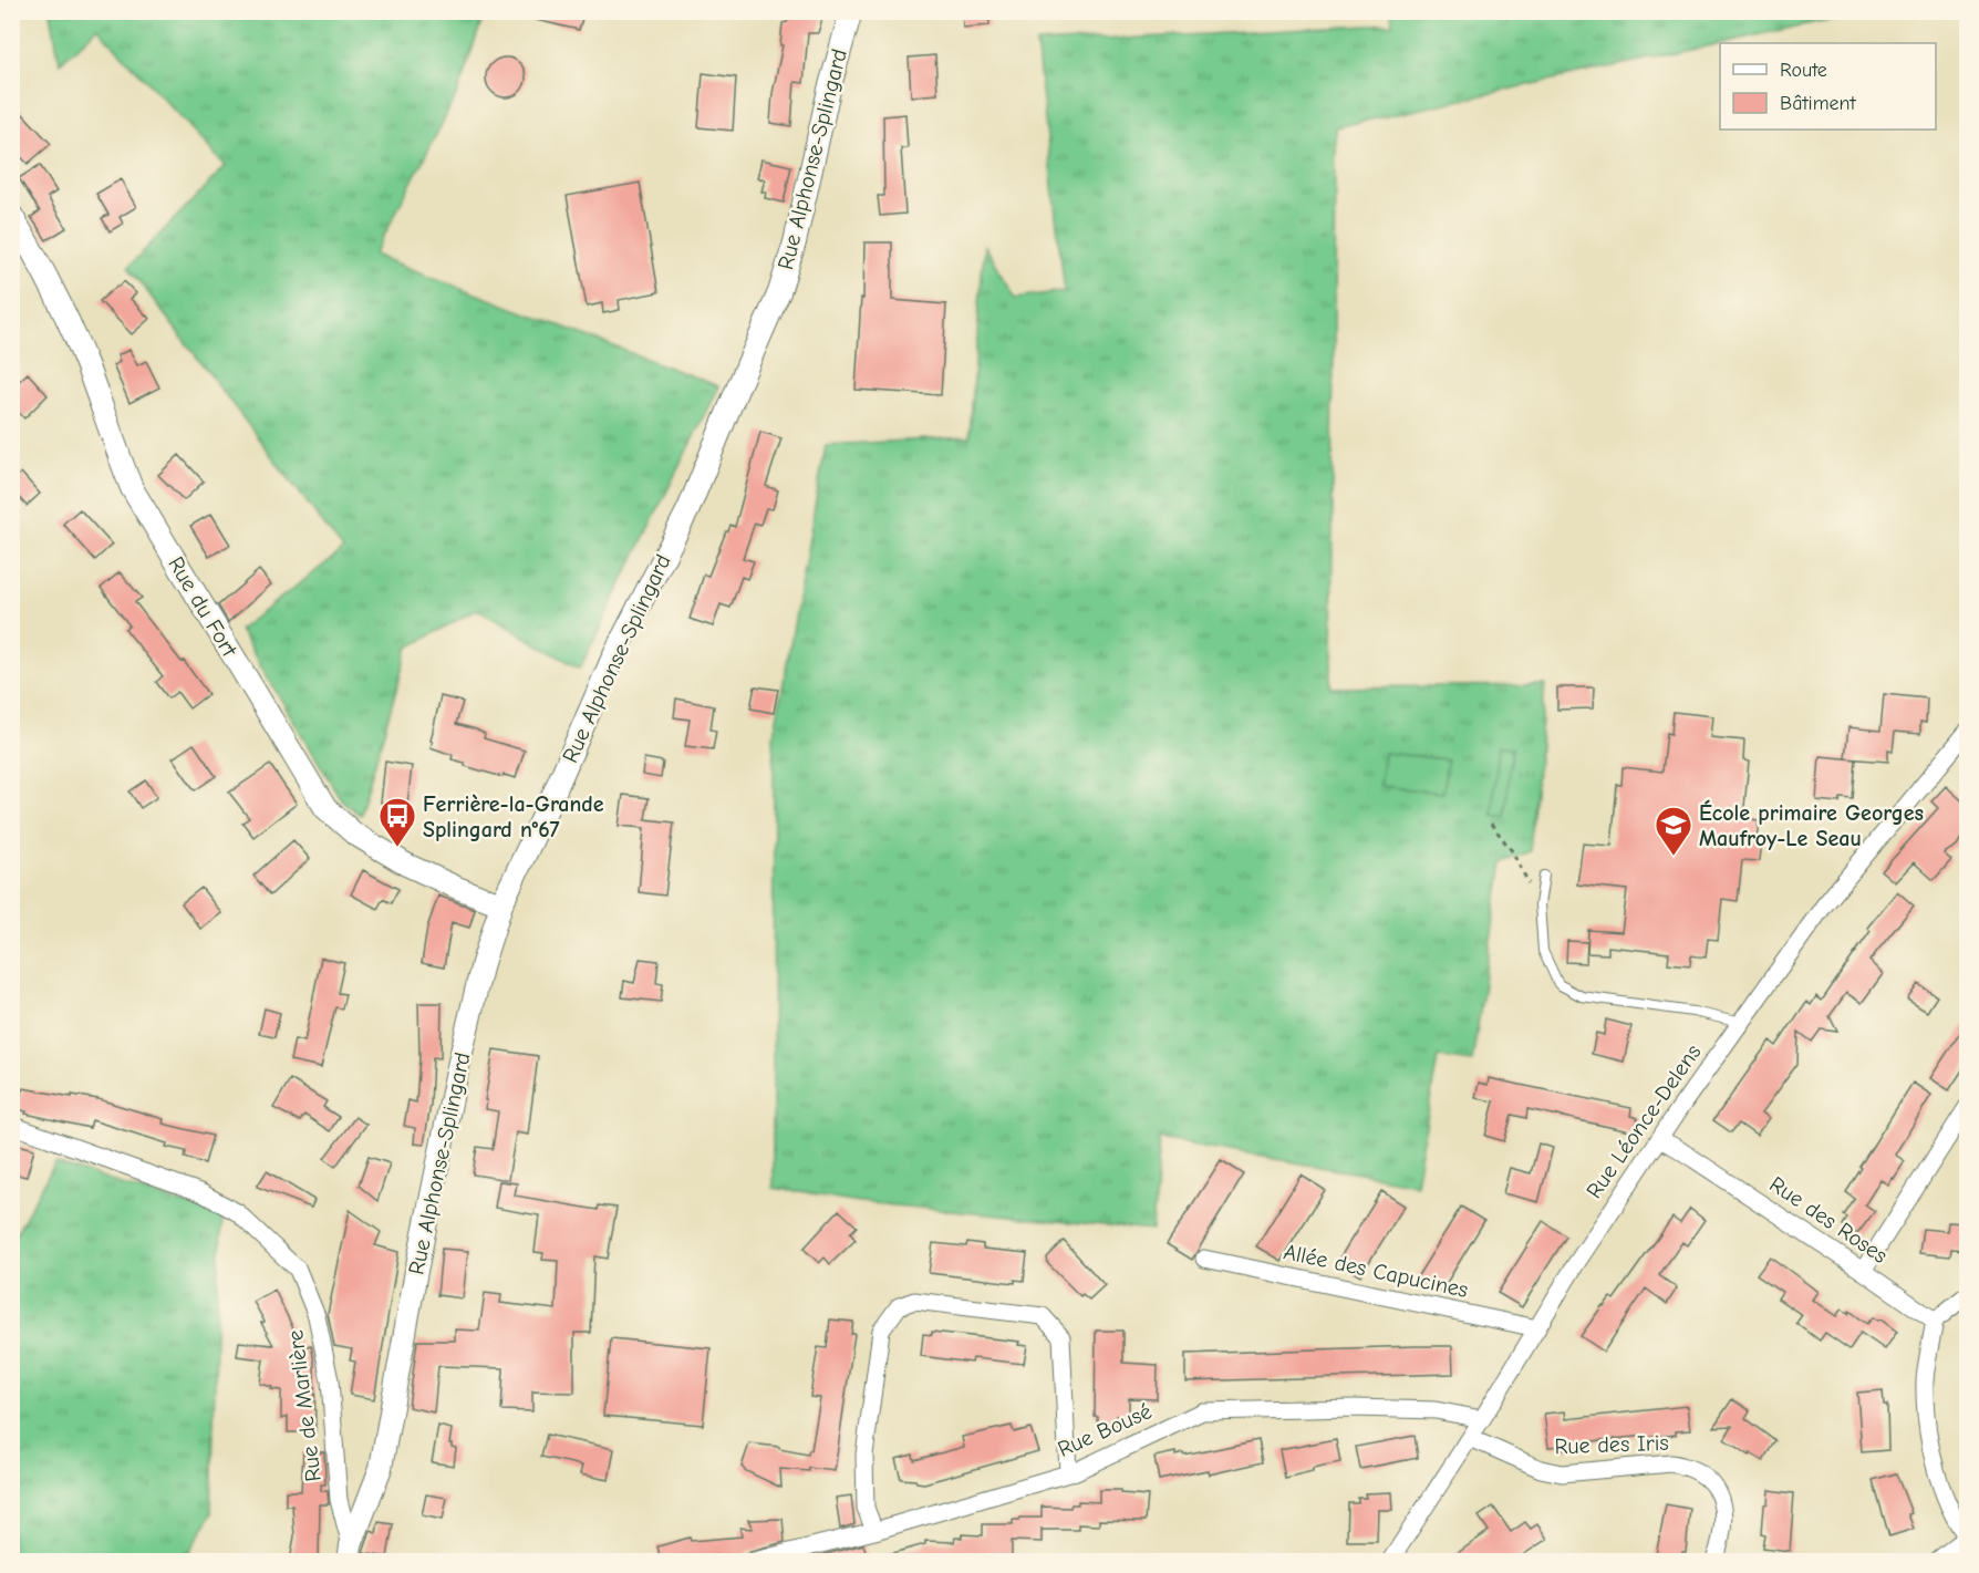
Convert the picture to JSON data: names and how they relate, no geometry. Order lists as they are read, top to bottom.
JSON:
{
  "streets": {
    "street": [
      "Rue Alphonse-Splingard",
      "Rue du Fort",
      "Rue Léonce-Delens",
      "Rue des Roses",
      "Allée des Capucines",
      "Rue de Marlière",
      "Rue Bousé",
      "Rue des Iris"
    ]
  },
  "crossings": [
    ["Rue Alphonse-Splingard", "Rue du Fort"],
    ["Rue Alphonse-Splingard", "Rue de Marlière"],
    ["Rue Léonce-Delens", "Rue des Roses"],
    ["Rue Léonce-Delens", "Allée des Capucines"],
    ["Rue Léonce-Delens", "Rue Bousé"],
    ["Rue Léonce-Delens", "Rue des Iris"]
  ],
  "places": {
    "bus stop": ["Ferrière-la-Grande Splingard n°67"],
    "school or university": ["École primaire Georges Maufroy-Le Seau"]
  },
  "legend": ["Route", "Bâtiment"]
}
